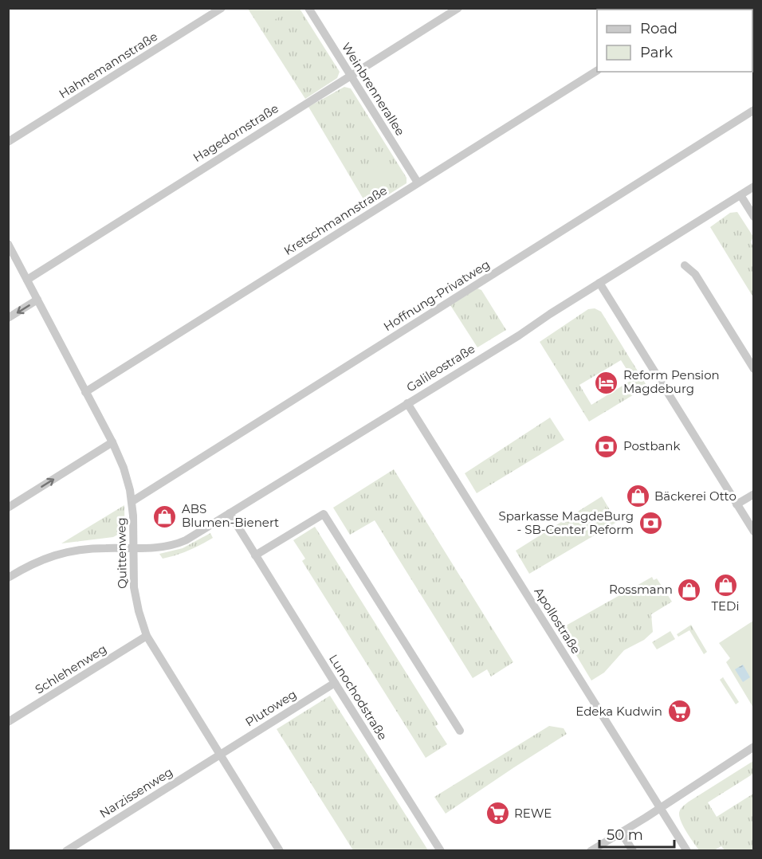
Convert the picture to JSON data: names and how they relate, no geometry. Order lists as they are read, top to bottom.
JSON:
{
  "streets": {
    "street": [
      "Hahnemannstraße",
      "Weinbrennerallee",
      "Hagedornstraße",
      "Kretschmannstraße",
      "Hoffnung-Privatweg",
      "Galileostraße",
      "Quittenweg",
      "Apollostraße",
      "Schlehenweg",
      "Lunochodstraße",
      "Plutoweg",
      "Narzissenweg"
    ]
  },
  "crossings": [
    ["Weinbrennerallee", "Hagedornstraße"],
    ["Weinbrennerallee", "Kretschmannstraße"],
    ["Hagedornstraße", "Quittenweg"],
    ["Kretschmannstraße", "Quittenweg"],
    ["Hoffnung-Privatweg", "Quittenweg"],
    ["Galileostraße", "Quittenweg"],
    ["Galileostraße", "Apollostraße"],
    ["Galileostraße", "Lunochodstraße"],
    ["Quittenweg", "Schlehenweg"],
    ["Quittenweg", "Plutoweg"],
    ["Quittenweg", "Narzissenweg"],
    ["Lunochodstraße", "Plutoweg"],
    ["Plutoweg", "Narzissenweg"]
  ],
  "places": {
    "hotel": ["Reform Pension Magdeburg"],
    "bank": ["Postbank", "Sparkasse MagdeBurg - SB-Center Reform"],
    "shop": [
      "Bäckerei Otto",
      "ABS Blumen-Bienert",
      "TEDi",
      "Rossmann"
    ],
    "supermarket": ["Edeka Kudwin", "REWE"]
  },
  "legend": ["Road", "Park"],
  "scale_bar": "50 m"
}
